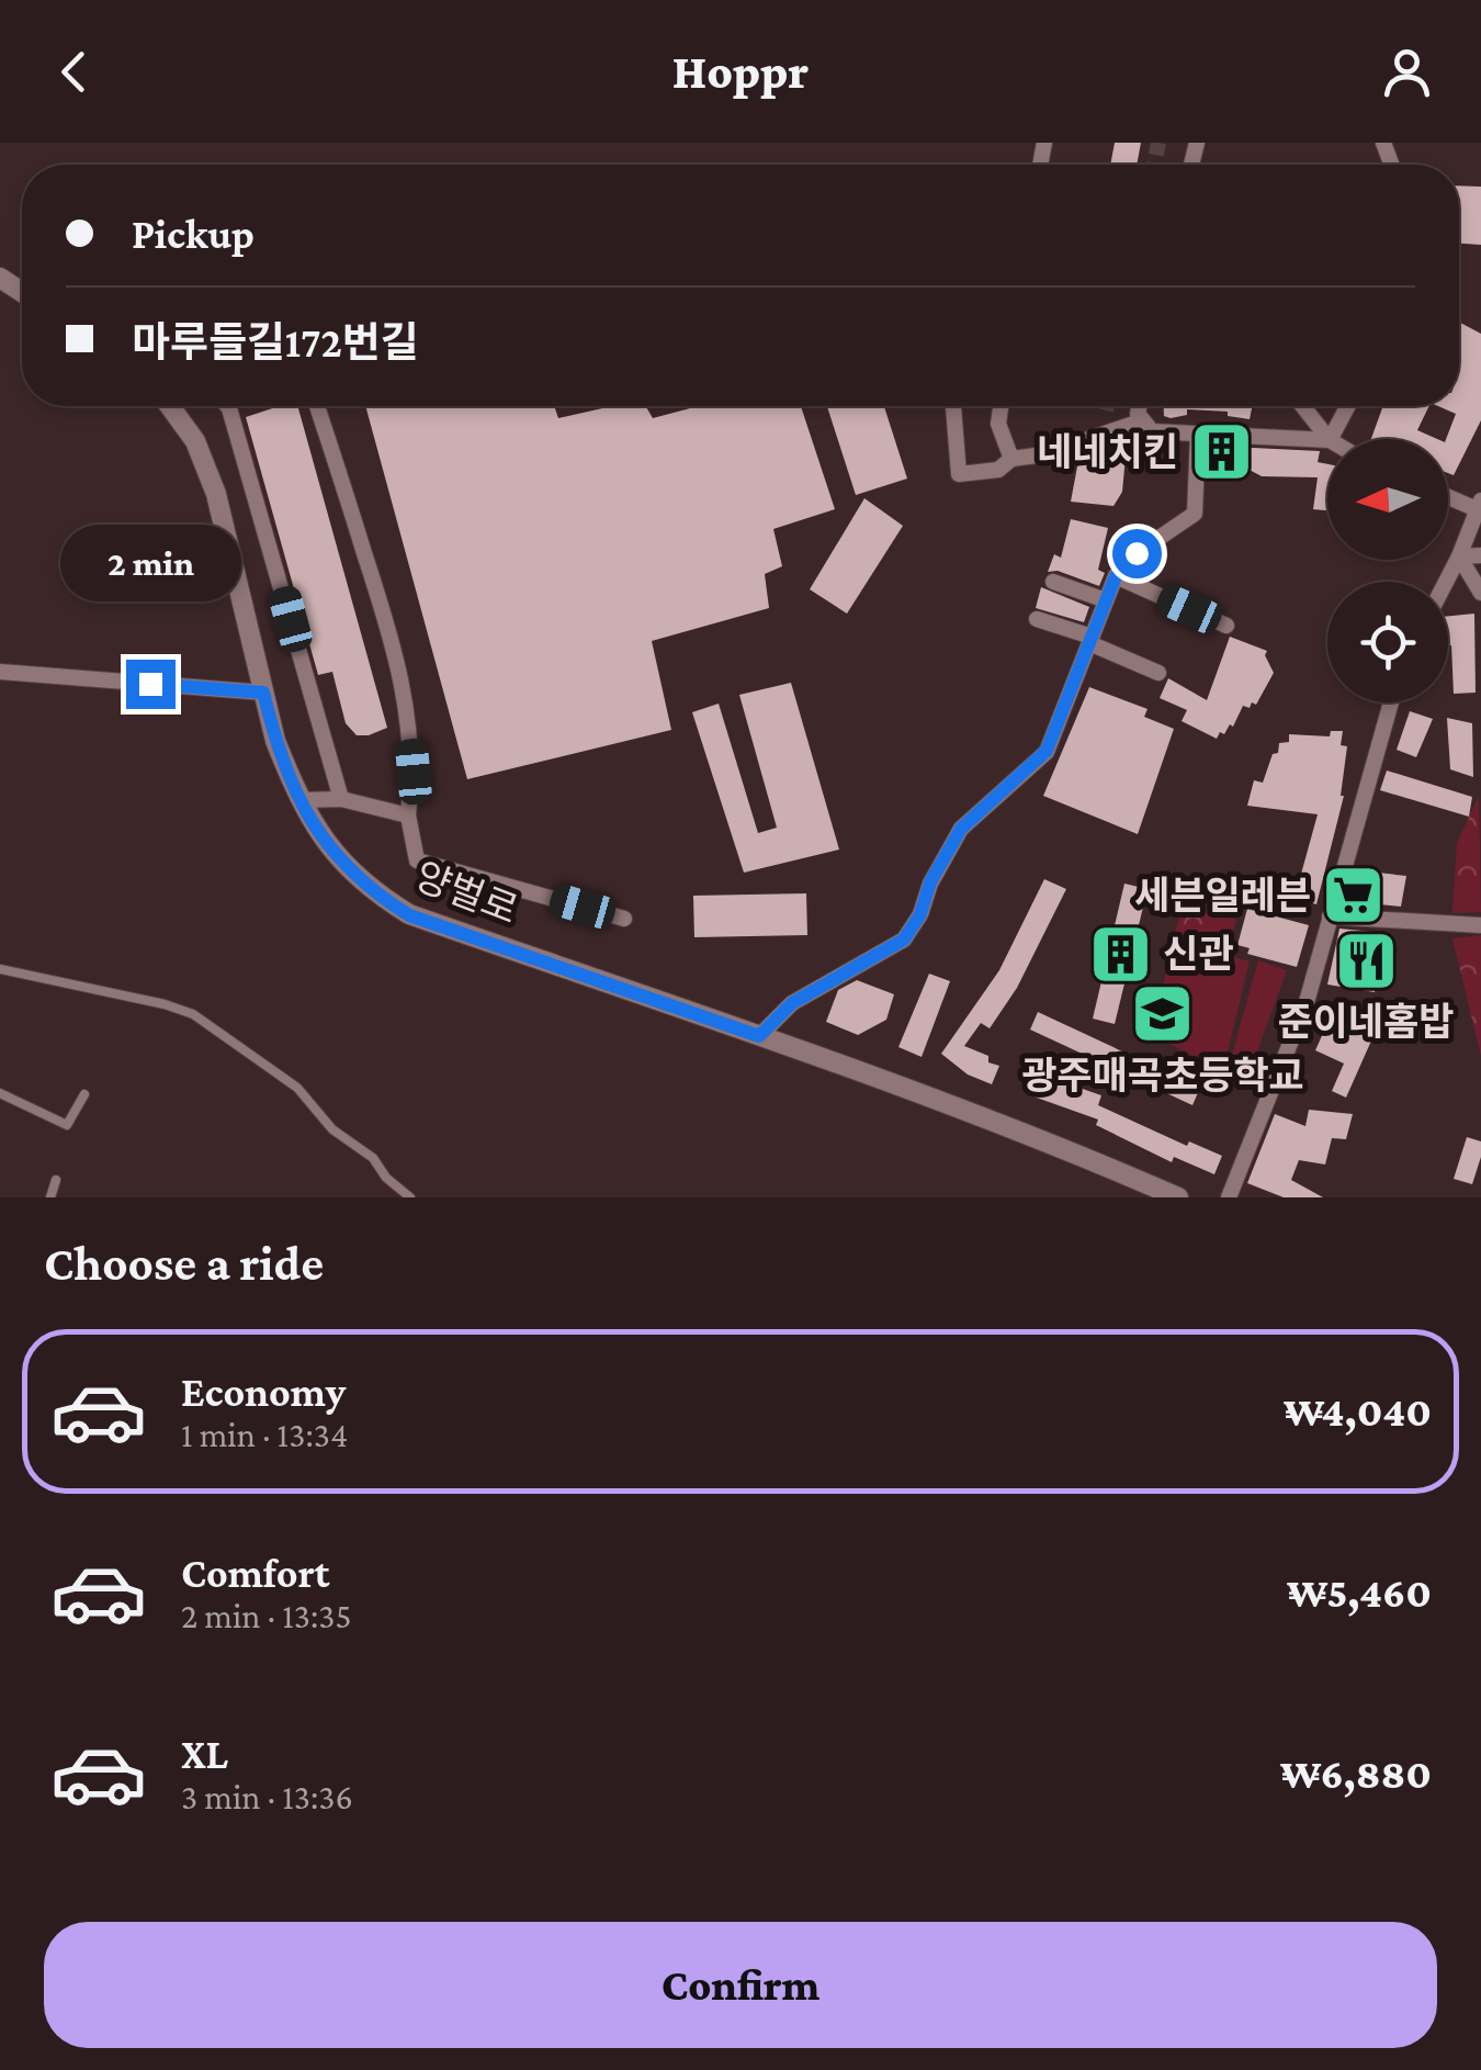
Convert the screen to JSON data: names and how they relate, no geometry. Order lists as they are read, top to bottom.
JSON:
{
  "streets": {
    "street": ["양벌로"]
  },
  "places": {
    "building": ["네네치킨", "신관"],
    "supermarket": ["세븐일레븐"],
    "restaurant": ["준이네홈밥"],
    "school or university": ["광주매곡초등학교"]
  },
  "north": "left",
  "page": {
    "header": "Hoppr",
    "banner": ["Pickup", "마루들길172번길"],
    "bubble": "2 min",
    "heading": "Choose a ride",
    "list": [
      {
        "name": "Economy",
        "note": "1 min · 13:34",
        "value": "₩4,040"
      },
      {
        "name": "Comfort",
        "note": "2 min · 13:35",
        "value": "₩5,460"
      },
      {
        "name": "XL",
        "note": "3 min · 13:36",
        "value": "₩6,880"
      }
    ],
    "buttons": "Confirm"
  }
}
